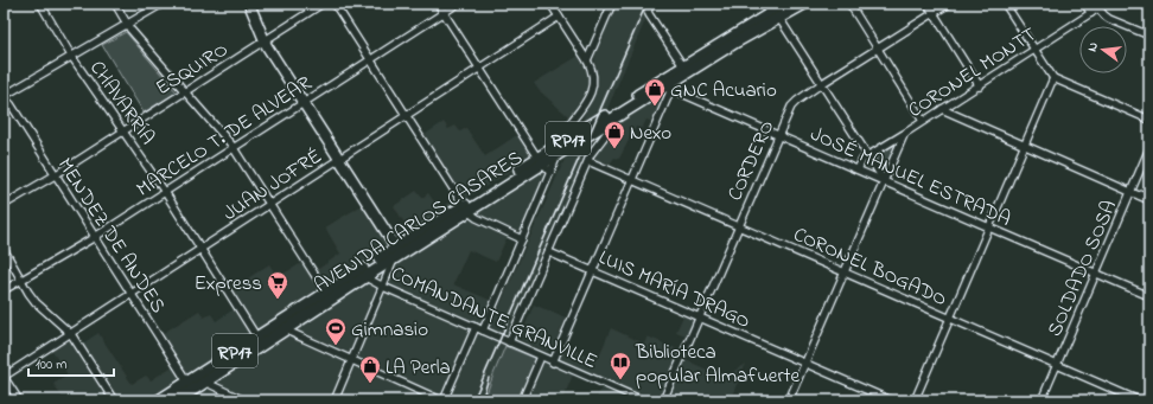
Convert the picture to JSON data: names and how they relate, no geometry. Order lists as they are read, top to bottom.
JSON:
{
  "streets": {
    "main road": ["RP17", "AVENIDA CARLOS CASARES"],
    "street": [
      "ESQUIRO",
      "CORONEL MONTT",
      "CHAVARRÍA",
      "MARCELO T. DE ALVEAR",
      "CORDERO",
      "JOSÉ MANUEL ESTRADA",
      "JUAN JOFRÉ",
      "MENDEZ DE ANDES",
      "CORONEL BOGADO",
      "SOLDADO SOSA",
      "LUIS MARÍA DRAGO",
      "COMANDANTE GRANVILLE"
    ]
  },
  "crossings": [
    ["ESQUIRO", "CHAVARRÍA"],
    ["ESQUIRO", "MENDEZ DE ANDES"],
    ["ESQUIRO", "COMANDANTE GRANVILLE"],
    ["CORONEL MONTT", "JOSÉ MANUEL ESTRADA"],
    ["CORONEL MONTT", "CORONEL BOGADO"],
    ["CORONEL MONTT", "LUIS MARÍA DRAGO"],
    ["CHAVARRÍA", "MARCELO T. DE ALVEAR"],
    ["CHAVARRÍA", "JUAN JOFRÉ"],
    ["CHAVARRÍA", "AVENIDA CARLOS CASARES"],
    ["MARCELO T. DE ALVEAR", "MENDEZ DE ANDES"],
    ["MARCELO T. DE ALVEAR", "COMANDANTE GRANVILLE"],
    ["CORDERO", "JOSÉ MANUEL ESTRADA"],
    ["CORDERO", "CORONEL BOGADO"],
    ["CORDERO", "LUIS MARÍA DRAGO"],
    ["JOSÉ MANUEL ESTRADA", "AVENIDA CARLOS CASARES"],
    ["JOSÉ MANUEL ESTRADA", "SOLDADO SOSA"],
    ["JUAN JOFRÉ", "MENDEZ DE ANDES"],
    ["JUAN JOFRÉ", "COMANDANTE GRANVILLE"],
    ["AVENIDA CARLOS CASARES", "MENDEZ DE ANDES"],
    ["AVENIDA CARLOS CASARES", "COMANDANTE GRANVILLE"],
    ["CORONEL BOGADO", "SOLDADO SOSA"]
  ],
  "places": {
    "shop": ["GNC Acuario", "Nexo", "LA Perla"],
    "supermarket": ["Express"],
    "sports": ["Gimnasio"],
    "library": ["Biblioteca popular Almafuerte"]
  },
  "scale_bar": "100 m",
  "north": "left"
}
